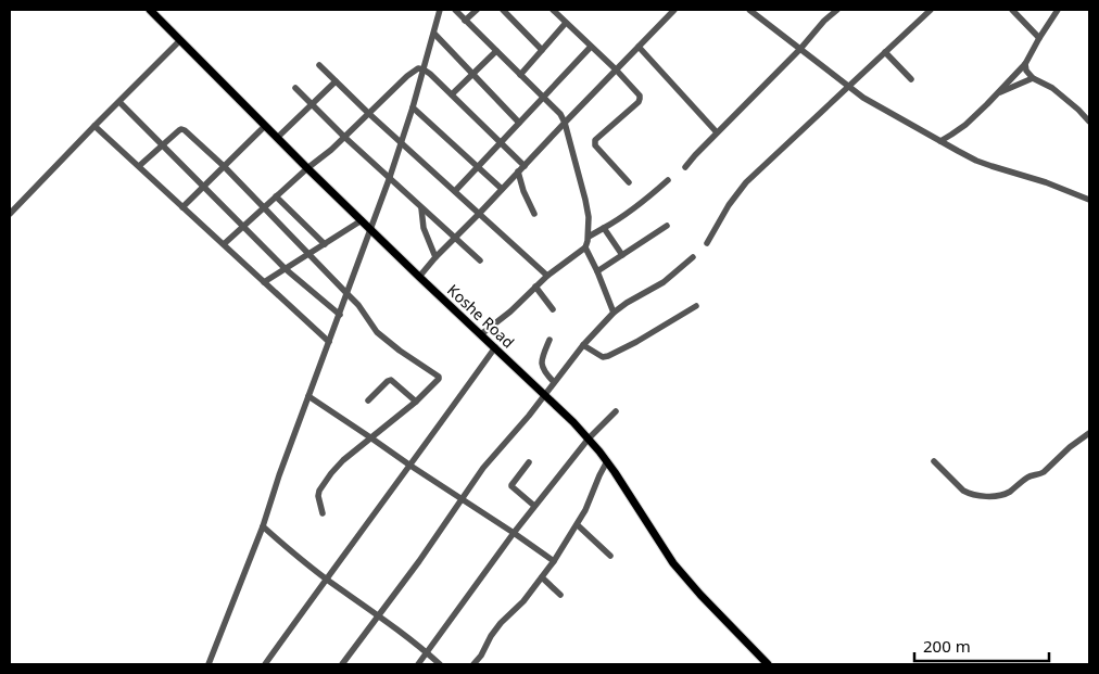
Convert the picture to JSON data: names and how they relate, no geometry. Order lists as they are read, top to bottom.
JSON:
{
  "streets": {
    "main road": ["Koshe Road"]
  },
  "scale_bar": "200 m"
}
